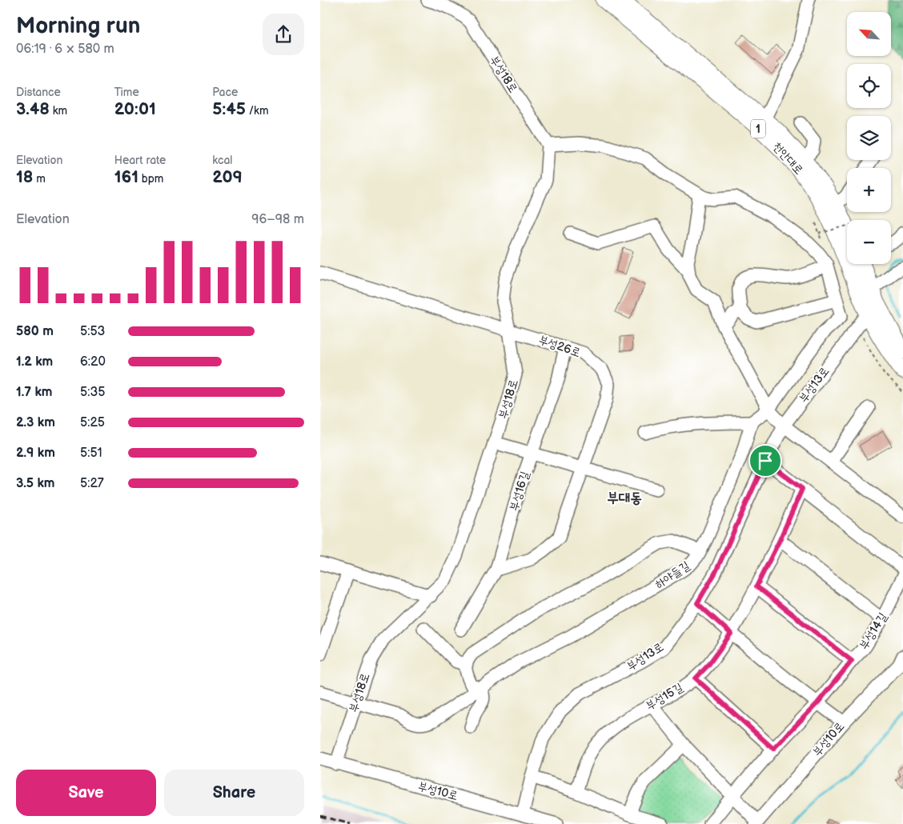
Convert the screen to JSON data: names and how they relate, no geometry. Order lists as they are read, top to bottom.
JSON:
{
  "streets": {
    "main road": ["1", "천안대로"],
    "street": [
      "부성18로",
      "부성26로",
      "부성13로",
      "부성16길",
      "하야들길",
      "부성14길",
      "부성15길",
      "부성10로"
    ]
  },
  "crossings": [
    ["부성18로", "부성26로"],
    ["부성18로", "하야들길"],
    ["부성18로", "부성10로"],
    ["천안대로", "부성13로"],
    ["부성26로", "부성16길"],
    ["부성13로", "부성10로"]
  ],
  "districts": ["부대동"],
  "north": "top left",
  "page": {
    "heading": ["Morning run", "06:19 · 6 × 580 m"],
    "map_buttons": ["+", "−"],
    "stats": [
      ["Distance", "3.48 km"],
      ["Time", "20:01"],
      ["Pace", "5:45 /km"],
      ["Elevation", "18 m"],
      ["Heart rate", "161 bpm"],
      ["kcal", "209"]
    ],
    "chart": ["Elevation", "96–98 m"],
    "list": [
      {
        "name": "580 m",
        "note": "5:53"
      },
      {
        "name": "1.2 km",
        "note": "6:20"
      },
      {
        "name": "1.7 km",
        "note": "5:35"
      },
      {
        "name": "2.3 km",
        "note": "5:25"
      },
      {
        "name": "2.9 km",
        "note": "5:51"
      },
      {
        "name": "3.5 km",
        "note": "5:27"
      }
    ],
    "buttons": ["Save", "Share"]
  }
}
